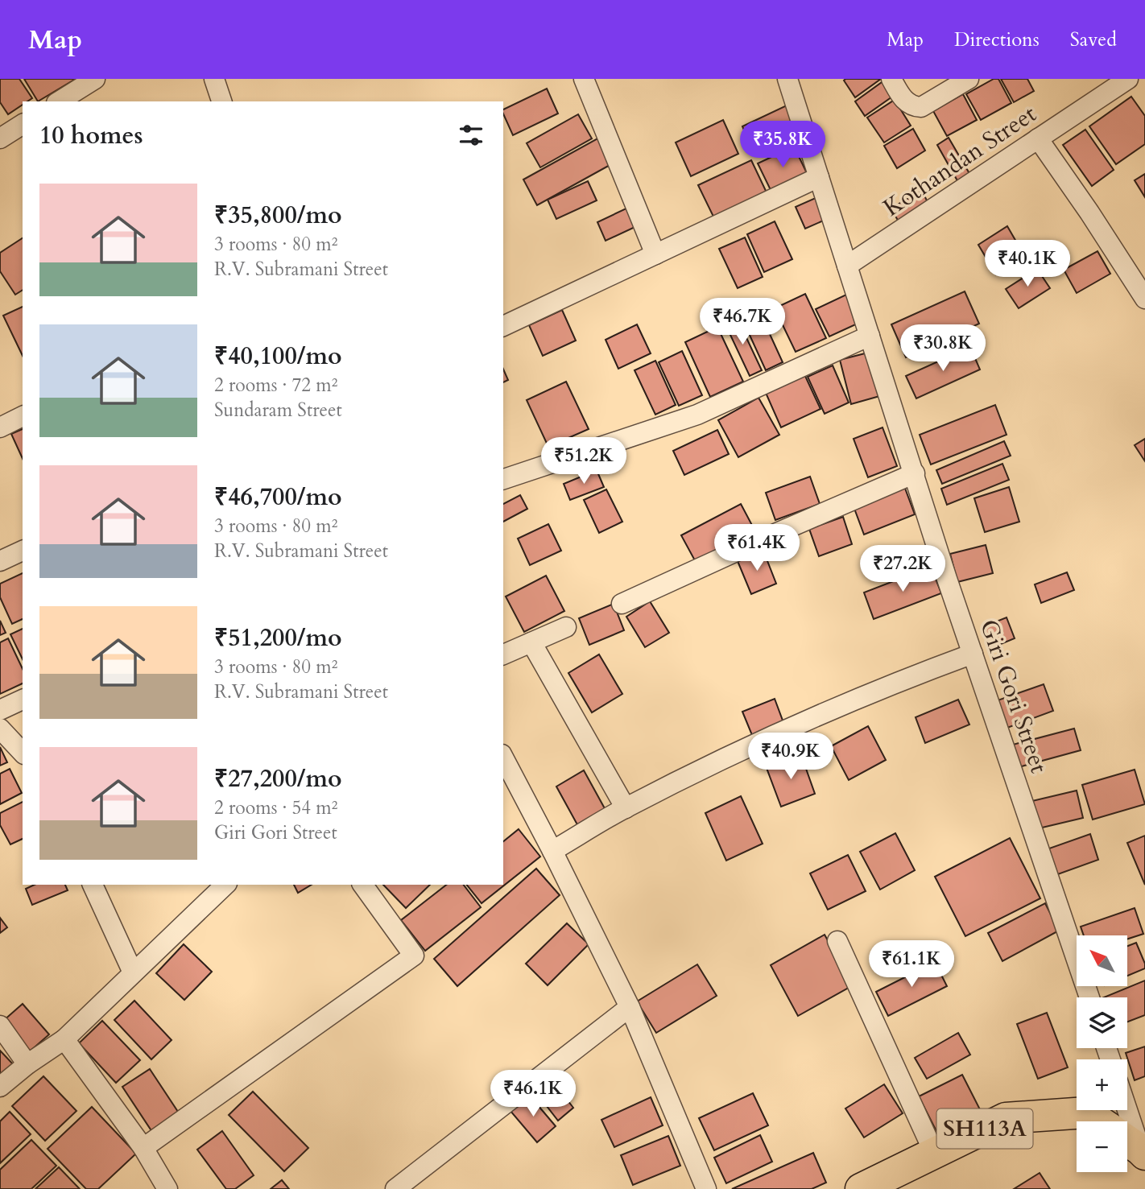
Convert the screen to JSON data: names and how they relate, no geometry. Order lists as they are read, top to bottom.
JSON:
{
  "streets": {
    "main road": ["SH113A"],
    "street": ["Kothandan Street", "Giri Gori Street"]
  },
  "crossings": [
    ["Kothandan Street", "Giri Gori Street"]
  ],
  "north": "top left",
  "page": {
    "header": "Map",
    "nav": ["Map", "Directions", "Saved"],
    "heading": "10 homes",
    "price": [
      "₹35.8K",
      "₹40.1K",
      "₹46.7K",
      "₹30.8K",
      "₹51.2K",
      "₹61.4K",
      "₹27.2K",
      "₹40.9K",
      "₹61.1K",
      "₹46.1K"
    ],
    "list": [
      {
        "name": "₹35,800/mo",
        "note": "3 rooms · 80 m² · R.V. Subramani Street"
      },
      {
        "name": "₹40,100/mo",
        "note": "2 rooms · 72 m² · Sundaram Street"
      },
      {
        "name": "₹46,700/mo",
        "note": "3 rooms · 80 m² · R.V. Subramani Street"
      },
      {
        "name": "₹51,200/mo",
        "note": "3 rooms · 80 m² · R.V. Subramani Street"
      },
      {
        "name": "₹27,200/mo",
        "note": "2 rooms · 54 m² · Giri Gori Street"
      }
    ],
    "map_buttons": ["+", "−"]
  }
}
